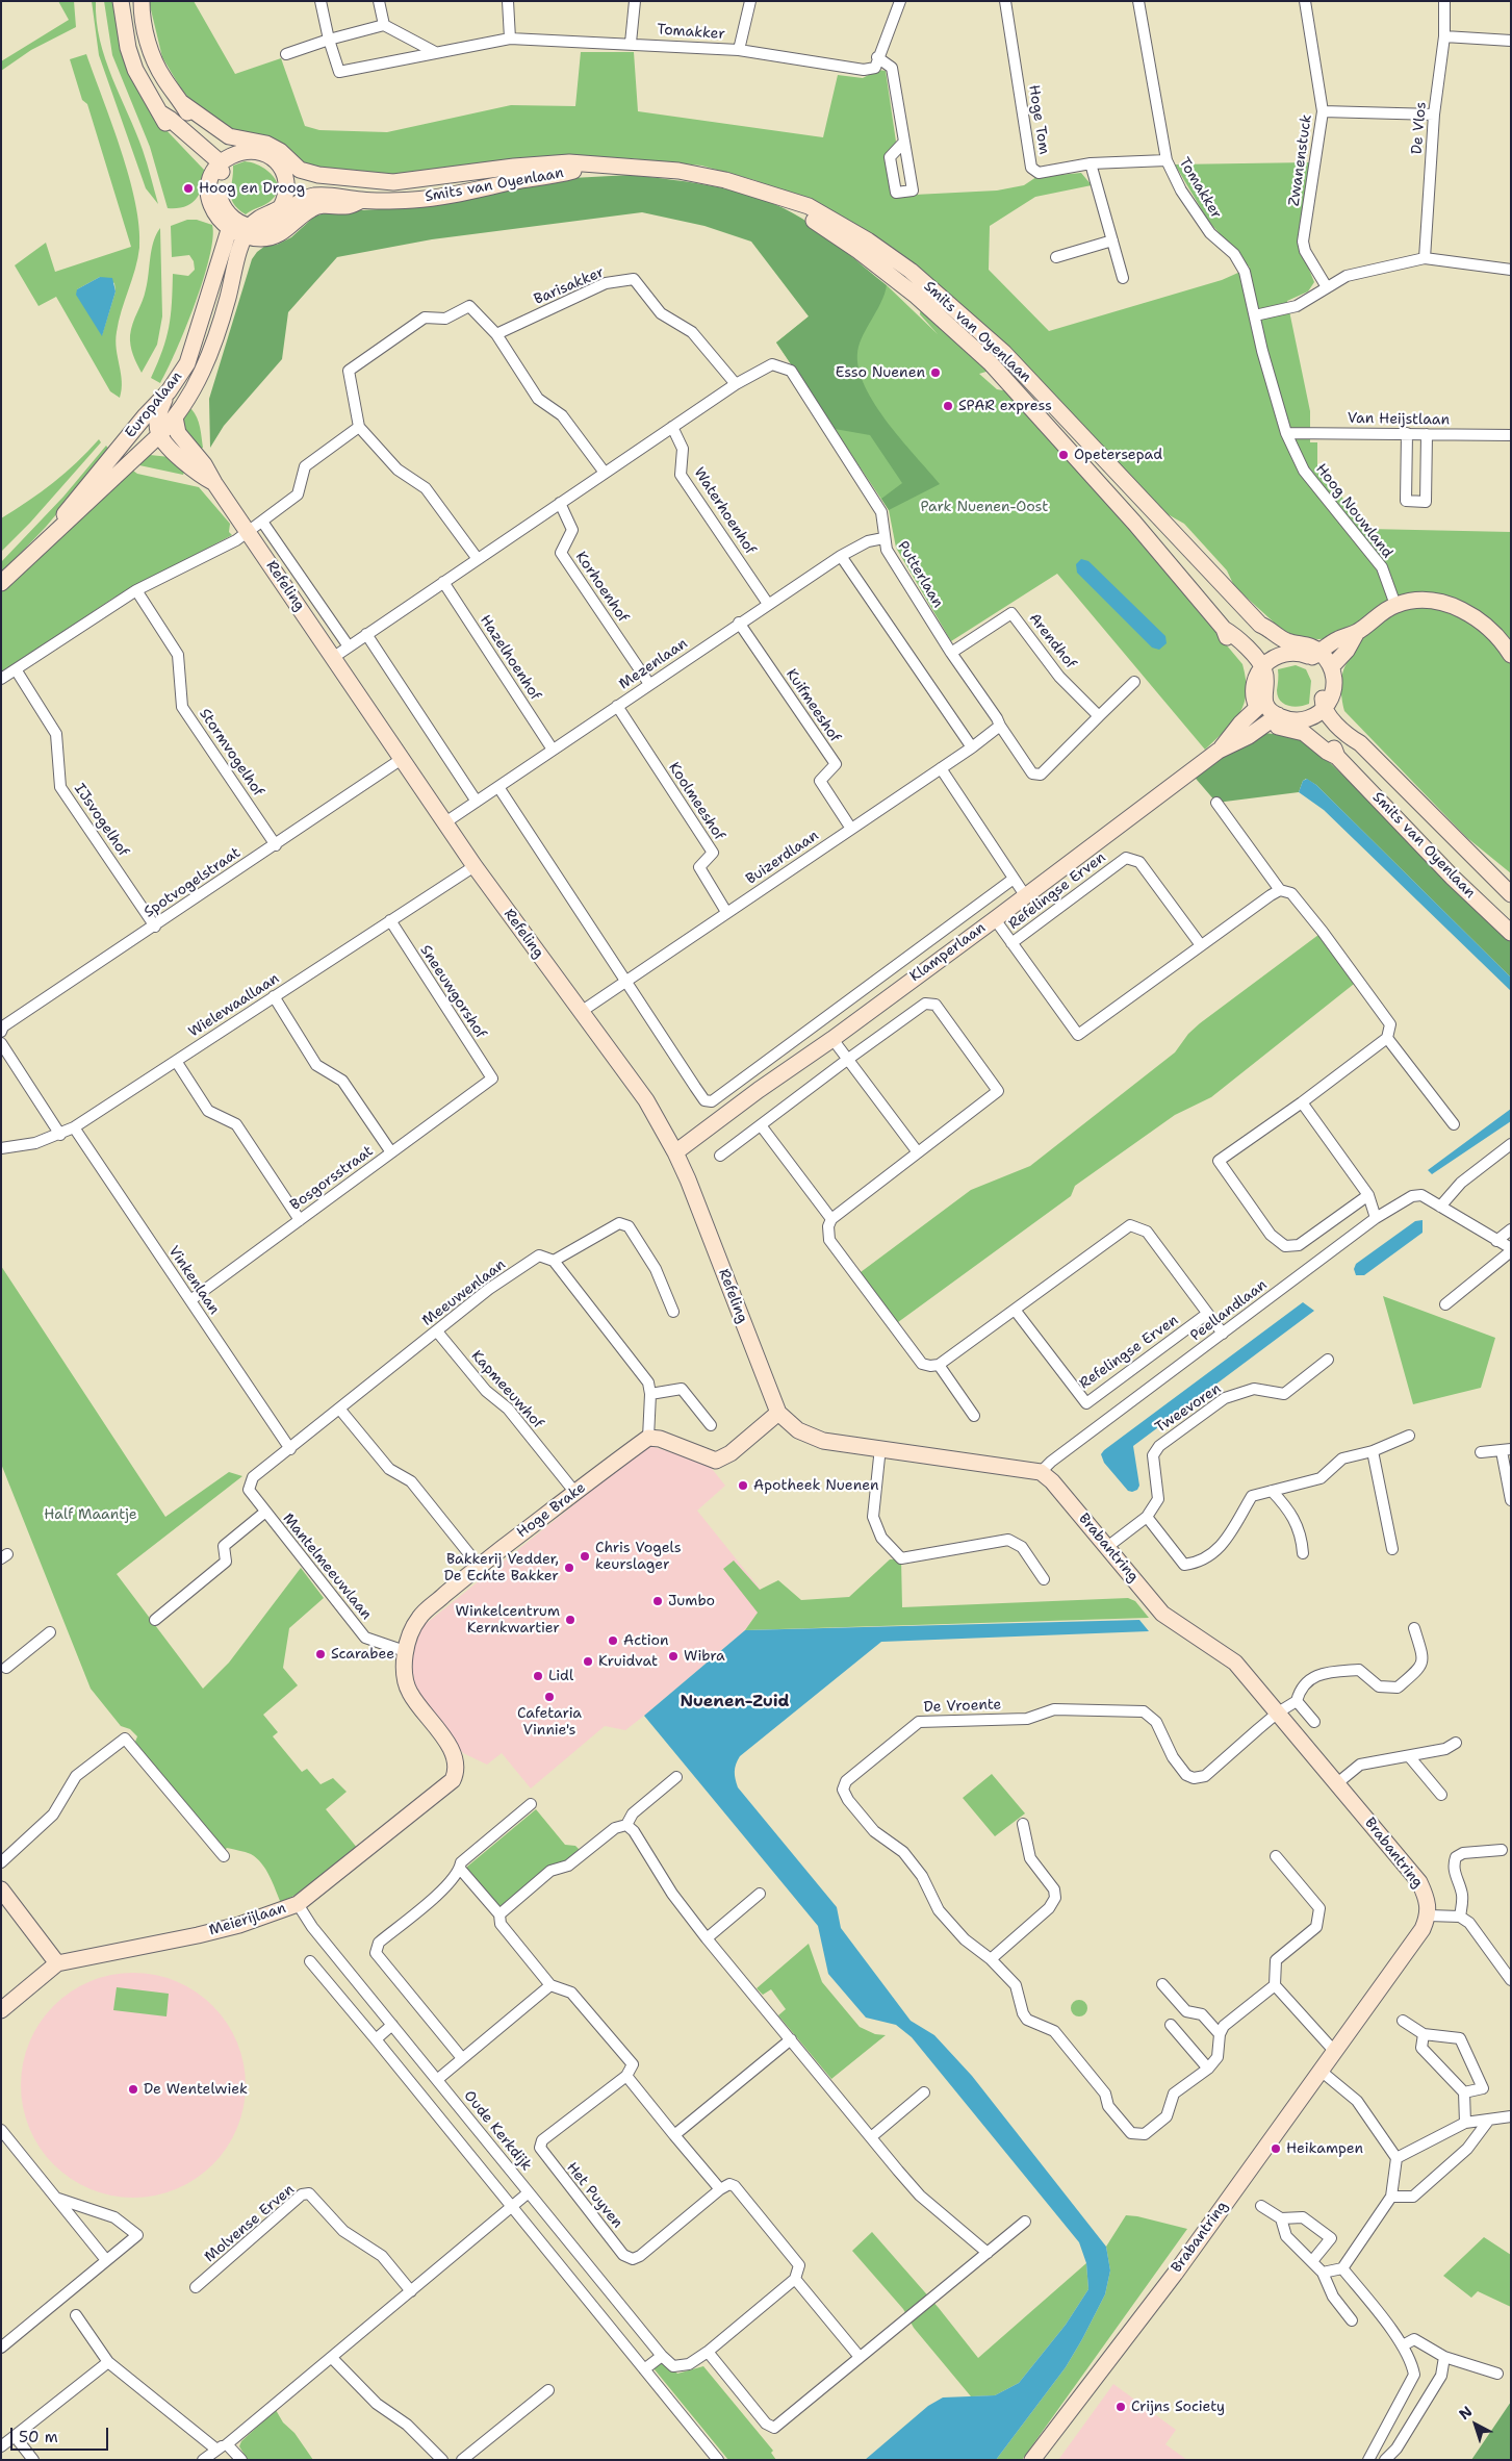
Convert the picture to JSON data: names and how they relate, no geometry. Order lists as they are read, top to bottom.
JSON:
{
  "streets": {
    "street": [
      "Tomakker",
      "Hoge Tom",
      "De Vlos",
      "Zwanenstuck",
      "Smits van Oyenlaan",
      "Barisakker",
      "Europalaan",
      "Van Heijstlaan",
      "Waterhoenhof",
      "Hoog Nouwland",
      "Putterlaan",
      "Refeling",
      "Korhoenhof",
      "Arendhof",
      "Hazelhoenhof",
      "Mezenlaan",
      "Kuifmeeshof",
      "Stormvogelhof",
      "Koolmeeshof",
      "IJsvogelhof",
      "Buizerdlaan",
      "Spotvogelstraat",
      "Refelingse Erven",
      "Klamperlaan",
      "Sneeuwgorshof",
      "Wielewaallaan",
      "Bosgorsstraat",
      "Vinkenlaan",
      "Meeuwenlaan",
      "Peellandlaan",
      "Kapmeeuwhof",
      "Tweevoren",
      "Hoge Brake",
      "Brabantring",
      "Mantelmeeuwlaan",
      "De Vroente",
      "Meierijlaan",
      "Oude Kerkdijk",
      "Het Puyven",
      "Molvense Erven"
    ]
  },
  "crossings": [
    ["Tomakker", "Hoge Tom"],
    ["Tomakker", "Hoog Nouwland"],
    ["Smits van Oyenlaan", "Europalaan"],
    ["Barisakker", "Putterlaan"],
    ["Europalaan", "Refeling"],
    ["Van Heijstlaan", "Hoog Nouwland"],
    ["Waterhoenhof", "Mezenlaan"],
    ["Putterlaan", "Arendhof"],
    ["Putterlaan", "Mezenlaan"],
    ["Putterlaan", "Buizerdlaan"],
    ["Refeling", "Mezenlaan"],
    ["Refeling", "Buizerdlaan"],
    ["Refeling", "Spotvogelstraat"],
    ["Refeling", "Klamperlaan"],
    ["Refeling", "Wielewaallaan"],
    ["Korhoenhof", "Mezenlaan"],
    ["Hazelhoenhof", "Mezenlaan"],
    ["Mezenlaan", "Kuifmeeshof"],
    ["Mezenlaan", "Koolmeeshof"],
    ["Kuifmeeshof", "Buizerdlaan"],
    ["Stormvogelhof", "Spotvogelstraat"],
    ["Koolmeeshof", "Buizerdlaan"],
    ["IJsvogelhof", "Spotvogelstraat"],
    ["Buizerdlaan", "Klamperlaan"],
    ["Refelingse Erven", "Klamperlaan"],
    ["Sneeuwgorshof", "Wielewaallaan"],
    ["Sneeuwgorshof", "Bosgorsstraat"],
    ["Wielewaallaan", "Vinkenlaan"],
    ["Bosgorsstraat", "Vinkenlaan"],
    ["Vinkenlaan", "Meeuwenlaan"],
    ["Meeuwenlaan", "Kapmeeuwhof"],
    ["Meeuwenlaan", "Mantelmeeuwlaan"],
    ["Peellandlaan", "Brabantring"],
    ["Kapmeeuwhof", "Hoge Brake"],
    ["Tweevoren", "Brabantring"],
    ["Hoge Brake", "Mantelmeeuwlaan"],
    ["Hoge Brake", "Meierijlaan"],
    ["Brabantring", "De Vroente"],
    ["Meierijlaan", "Oude Kerkdijk"]
  ],
  "districts": ["Nuenen-Zuid"],
  "parks": ["Park Nuenen-Oost", "Half Maantje"],
  "places": [
    "Hoog en Droog",
    "Esso Nuenen",
    "SPAR express",
    "Opetersepad",
    "Apotheek Nuenen",
    "Chris Vogels keurslager",
    "Bakkerij Vedder, De Echte Bakker",
    "Jumbo",
    "Winkelcentrum Kernkwartier",
    "Action",
    "Scarabee",
    "Wibra",
    "Kruidvat",
    "Lidl",
    "Cafetaria Vinnie's",
    "De Wentelwiek",
    "Heikampen",
    "Crijns Society"
  ],
  "scale_bar": "50 m",
  "north": "top left"
}
